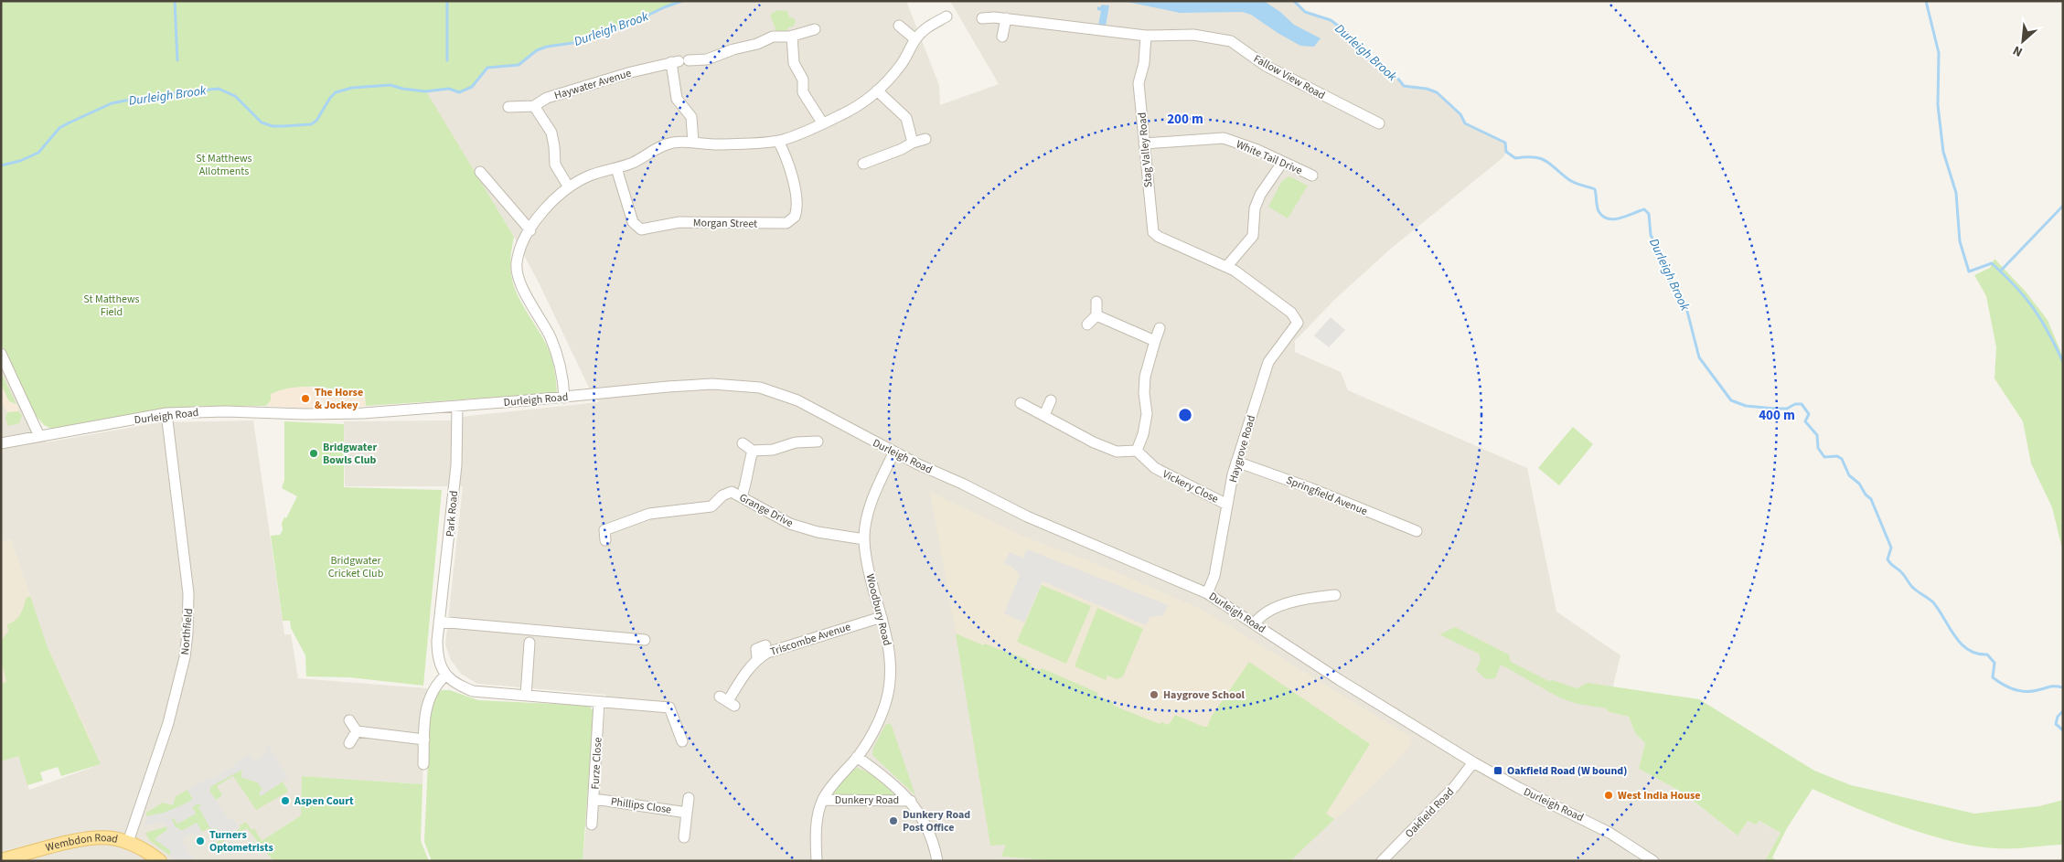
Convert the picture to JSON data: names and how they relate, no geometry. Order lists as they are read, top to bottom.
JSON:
{
  "streets": {
    "main road": ["Wembdon Road"],
    "street": [
      "Fallow View Road",
      "Haywater Avenue",
      "Stag Valley Road",
      "White Tail Drive",
      "Morgan Street",
      "Durleigh Road",
      "Haygrove Road",
      "Vickery Close",
      "Springfield Avenue",
      "Grange Drive",
      "Park Road",
      "Woodbury Road",
      "Northfield",
      "Triscombe Avenue",
      "Furze Close",
      "Dunkery Road",
      "Phillips Close",
      "Oakfield Road"
    ]
  },
  "crossings": [
    ["Fallow View Road", "Stag Valley Road"],
    ["Stag Valley Road", "White Tail Drive"],
    ["Stag Valley Road", "Haygrove Road"],
    ["Durleigh Road", "Haygrove Road"],
    ["Durleigh Road", "Park Road"],
    ["Durleigh Road", "Woodbury Road"],
    ["Durleigh Road", "Northfield"],
    ["Durleigh Road", "Oakfield Road"],
    ["Haygrove Road", "Vickery Close"],
    ["Haygrove Road", "Springfield Avenue"],
    ["Grange Drive", "Woodbury Road"],
    ["Woodbury Road", "Triscombe Avenue"],
    ["Woodbury Road", "Dunkery Road"],
    ["Northfield", "Wembdon Road"],
    ["Furze Close", "Phillips Close"]
  ],
  "water": ["Durleigh Brook"],
  "parks": ["St Matthews Allotments", "St Matthews Field", "Bridgwater Cricket Club"],
  "places": {
    "other": [
      "The Horse & Jockey",
      "Bridgwater Bowls Club",
      "Haygrove School",
      "West India House",
      "Aspen Court",
      "Dunkery Road Post Office",
      "Turners Optometrists"
    ],
    "transit": ["Oakfield Road (W bound)"]
  },
  "north": "bottom left",
  "rings": ["200 m", "400 m"]
}
